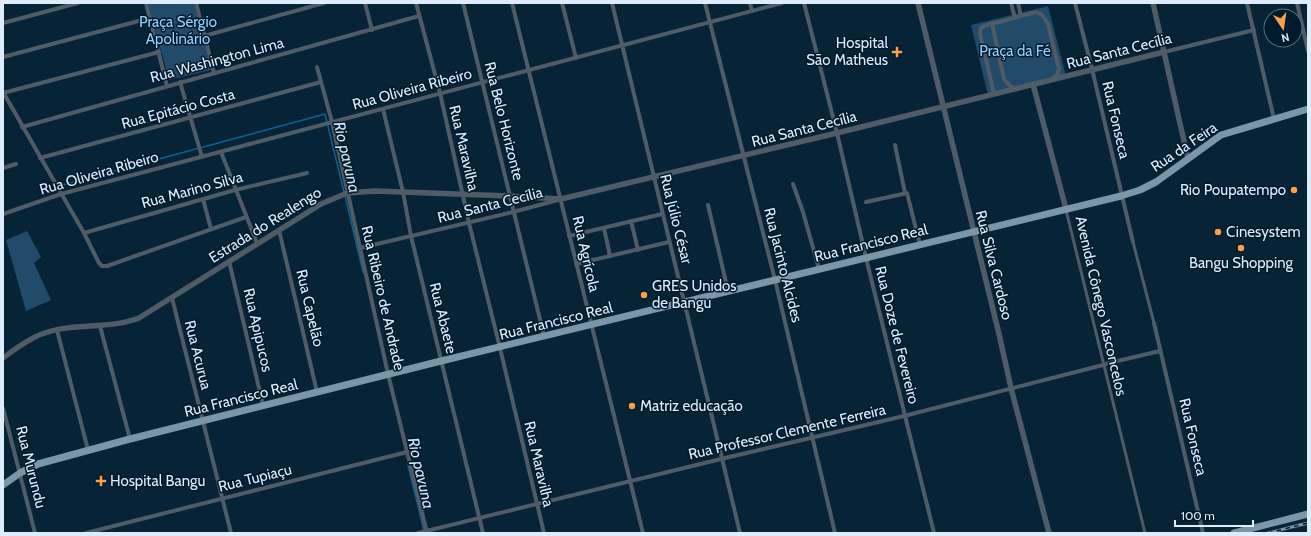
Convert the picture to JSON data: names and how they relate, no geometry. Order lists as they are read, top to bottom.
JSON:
{
  "streets": {
    "main road": ["Rua da Feira", "Rua Francisco Real"],
    "street": [
      "Rua Santa Cecília",
      "Rua Washington Lima",
      "Rua Oliveira Ribeiro",
      "Rua Epitácio Costa",
      "Rua Fonseca",
      "Rua Belo Horizonte",
      "Rua Maravilha",
      "Rua Marino Silva",
      "Rua Júlio César",
      "Estrada do Realengo",
      "Rua Agrícola",
      "Rua Jacinto Alcides",
      "Rua Silva Cardoso",
      "Rua Ribeiro de Andrade",
      "Avenida Cônego Vasconcelos",
      "Rua Capelão",
      "Rua Abaete",
      "Rua Apipucos",
      "Rua Doze de Fevereiro",
      "Rua Acurua",
      "Rua Professor Clemente Ferreira",
      "Rua Murundu",
      "Rua Tupiaçu"
    ]
  },
  "crossings": [
    ["Rua Santa Cecília", "Rua Fonseca"],
    ["Rua Santa Cecília", "Rua Belo Horizonte"],
    ["Rua Santa Cecília", "Rua Maravilha"],
    ["Rua Santa Cecília", "Rua Júlio César"],
    ["Rua Santa Cecília", "Estrada do Realengo"],
    ["Rua Santa Cecília", "Rua Agrícola"],
    ["Rua Santa Cecília", "Rua Jacinto Alcides"],
    ["Rua Santa Cecília", "Rua Silva Cardoso"],
    ["Rua Santa Cecília", "Rua Ribeiro de Andrade"],
    ["Rua Santa Cecília", "Avenida Cônego Vasconcelos"],
    ["Rua Santa Cecília", "Rua Abaete"],
    ["Rua Santa Cecília", "Rua Doze de Fevereiro"],
    ["Rua Washington Lima", "Rua Maravilha"],
    ["Rua Oliveira Ribeiro", "Rua Belo Horizonte"],
    ["Rua Oliveira Ribeiro", "Rua Maravilha"],
    ["Rua Oliveira Ribeiro", "Rua Júlio César"],
    ["Rua Oliveira Ribeiro", "Rua Agrícola"],
    ["Rua Oliveira Ribeiro", "Rua Jacinto Alcides"],
    ["Rua Oliveira Ribeiro", "Rua Ribeiro de Andrade"],
    ["Rua Oliveira Ribeiro", "Rua Abaete"],
    ["Rua Epitácio Costa", "Rua Ribeiro de Andrade"],
    ["Rua Fonseca", "Rua da Feira"],
    ["Rua Fonseca", "Rua Francisco Real"],
    ["Rua Fonseca", "Rua Professor Clemente Ferreira"],
    ["Rua Belo Horizonte", "Estrada do Realengo"],
    ["Rua Belo Horizonte", "Rua Francisco Real"],
    ["Rua da Feira", "Rua Francisco Real"],
    ["Rua Maravilha", "Estrada do Realengo"],
    ["Rua Maravilha", "Rua Francisco Real"],
    ["Rua Maravilha", "Rua Professor Clemente Ferreira"],
    ["Rua Júlio César", "Rua Francisco Real"],
    ["Rua Júlio César", "Rua Professor Clemente Ferreira"],
    ["Estrada do Realengo", "Rua Agrícola"],
    ["Estrada do Realengo", "Rua Ribeiro de Andrade"],
    ["Estrada do Realengo", "Rua Capelão"],
    ["Estrada do Realengo", "Rua Abaete"],
    ["Estrada do Realengo", "Rua Apipucos"],
    ["Estrada do Realengo", "Rua Acurua"],
    ["Rua Francisco Real", "Rua Agrícola"],
    ["Rua Francisco Real", "Rua Jacinto Alcides"],
    ["Rua Francisco Real", "Rua Silva Cardoso"],
    ["Rua Francisco Real", "Rua Ribeiro de Andrade"],
    ["Rua Francisco Real", "Avenida Cônego Vasconcelos"],
    ["Rua Francisco Real", "Rua Capelão"],
    ["Rua Francisco Real", "Rua Abaete"],
    ["Rua Francisco Real", "Rua Apipucos"],
    ["Rua Francisco Real", "Rua Doze de Fevereiro"],
    ["Rua Francisco Real", "Rua Acurua"],
    ["Rua Francisco Real", "Rua Murundu"],
    ["Rua Agrícola", "Rua Professor Clemente Ferreira"],
    ["Rua Jacinto Alcides", "Rua Professor Clemente Ferreira"],
    ["Rua Silva Cardoso", "Rua Professor Clemente Ferreira"],
    ["Rua Ribeiro de Andrade", "Rua Professor Clemente Ferreira"],
    ["Rua Ribeiro de Andrade", "Rua Tupiaçu"],
    ["Avenida Cônego Vasconcelos", "Rua Professor Clemente Ferreira"],
    ["Rua Abaete", "Rua Professor Clemente Ferreira"],
    ["Rua Doze de Fevereiro", "Rua Professor Clemente Ferreira"],
    ["Rua Acurua", "Rua Tupiaçu"]
  ],
  "water": ["Rio pavuna"],
  "parks": ["Praça Sérgio Apolinário", "Praça da Fé"],
  "places": {
    "health": ["Hospital São Matheus", "Hospital Bangu"],
    "other": [
      "Rio Poupatempo",
      "Cinesystem",
      "Bangu Shopping",
      "GRES Unidos de Bangu",
      "Matriz educação"
    ]
  },
  "scale_bar": "100 m",
  "north": "bottom"
}
